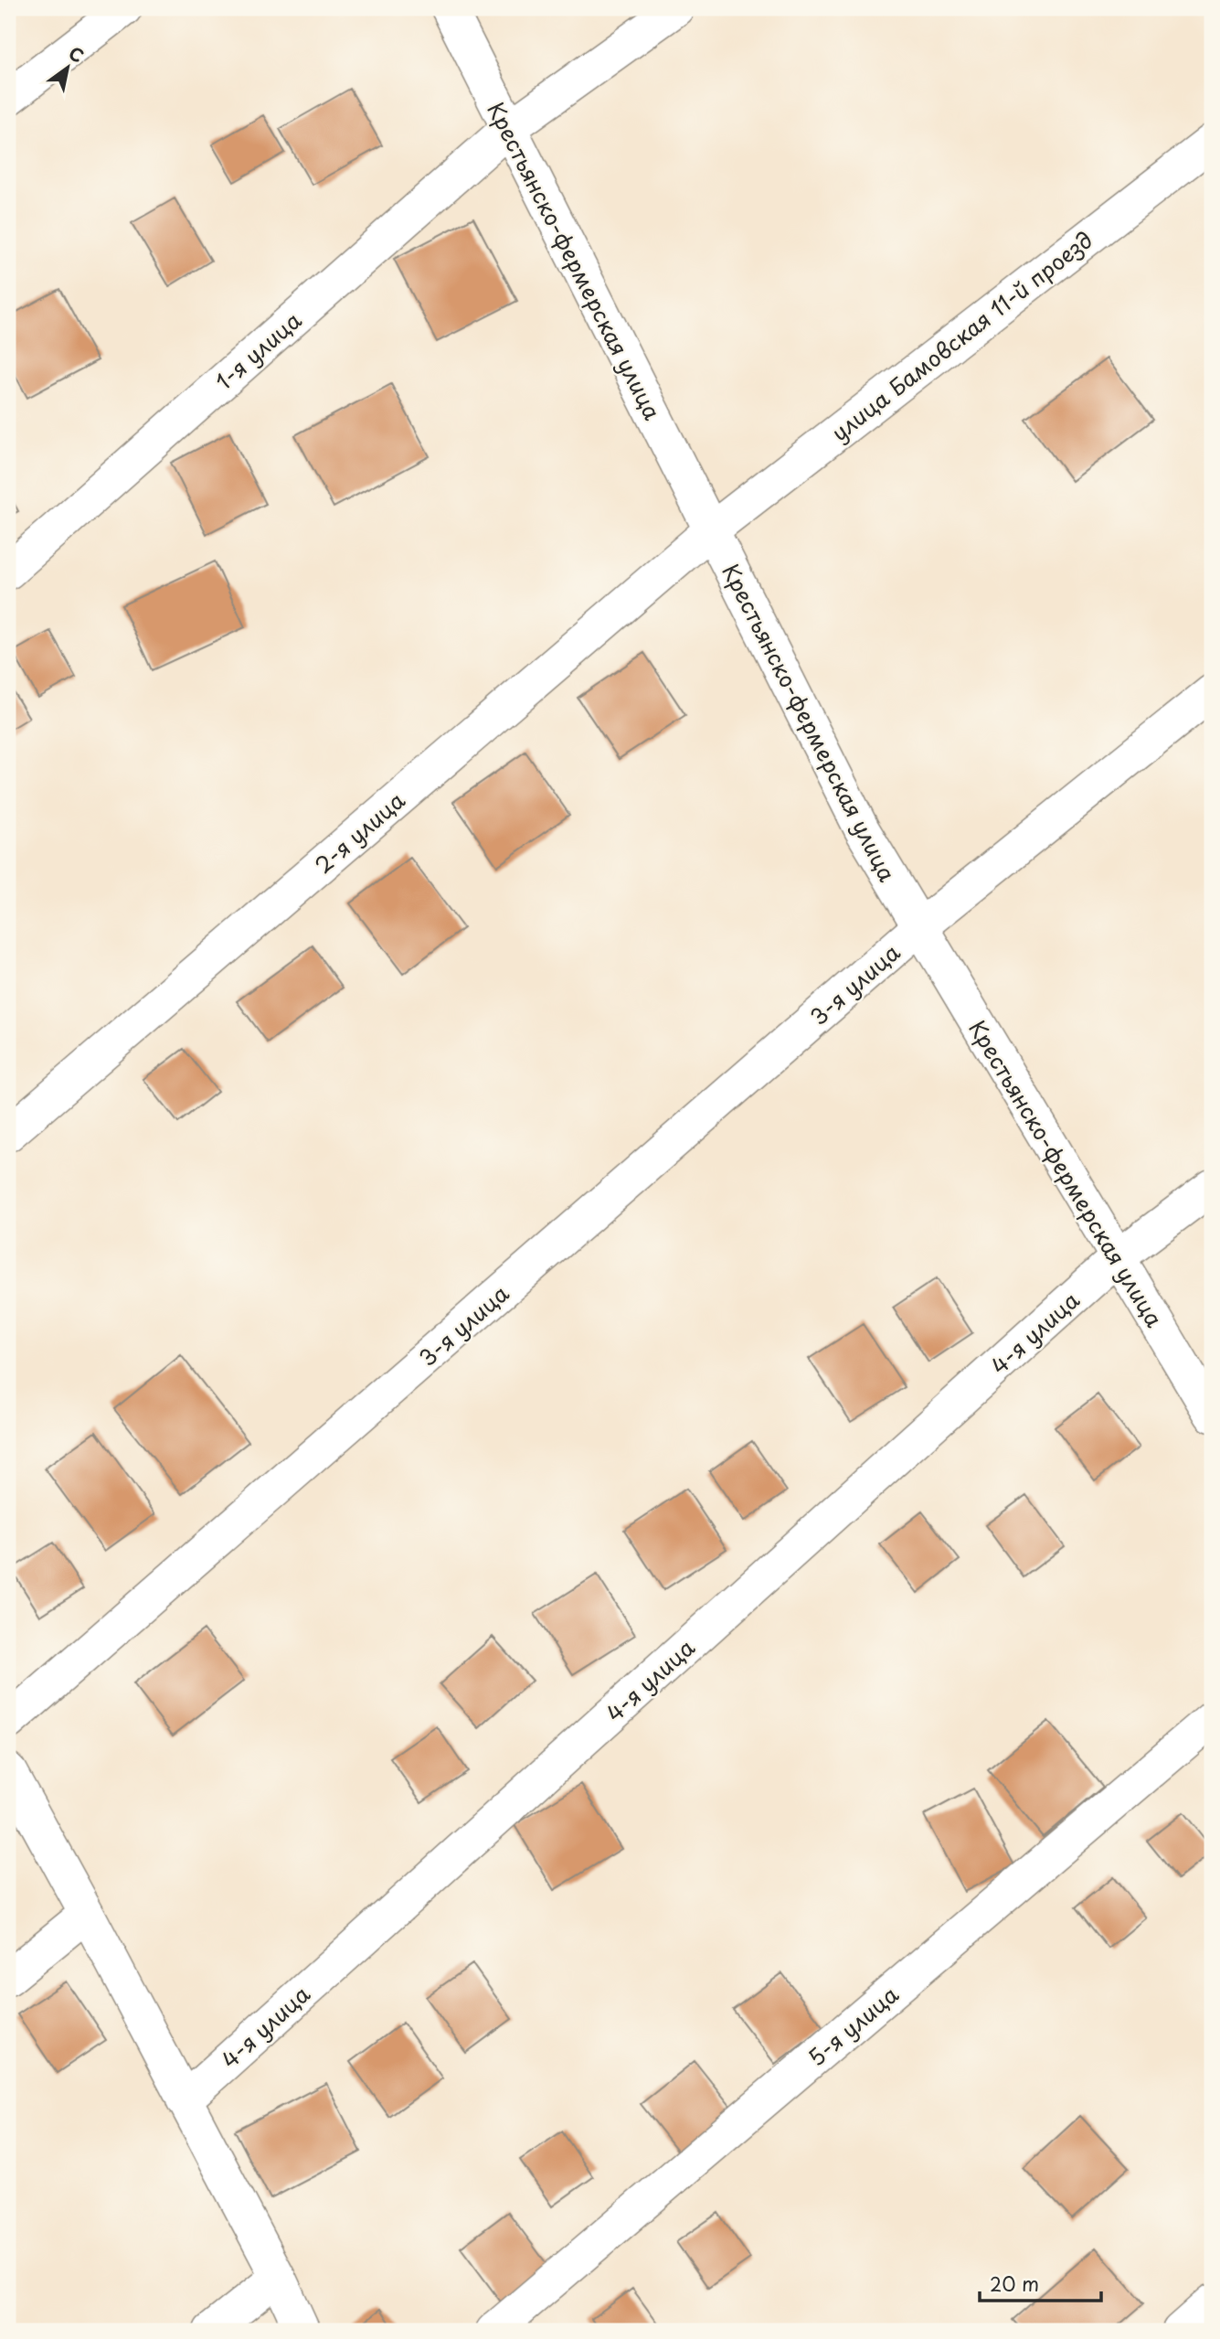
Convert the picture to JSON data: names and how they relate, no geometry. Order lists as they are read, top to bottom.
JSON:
{
  "streets": {
    "street": [
      "Крестьянско-фермерская улица",
      "улица Бамовская 11-й проезд",
      "1-я улица",
      "2-я улица",
      "3-я улица",
      "4-я улица",
      "5-я улица"
    ]
  },
  "crossings": [
    ["Крестьянско-фермерская улица", "улица Бамовская 11-й проезд"],
    ["Крестьянско-фермерская улица", "1-я улица"],
    ["Крестьянско-фермерская улица", "2-я улица"],
    ["Крестьянско-фермерская улица", "3-я улица"],
    ["Крестьянско-фермерская улица", "4-я улица"],
    ["улица Бамовская 11-й проезд", "2-я улица"]
  ],
  "scale_bar": "20 m",
  "north": "top right"
}
